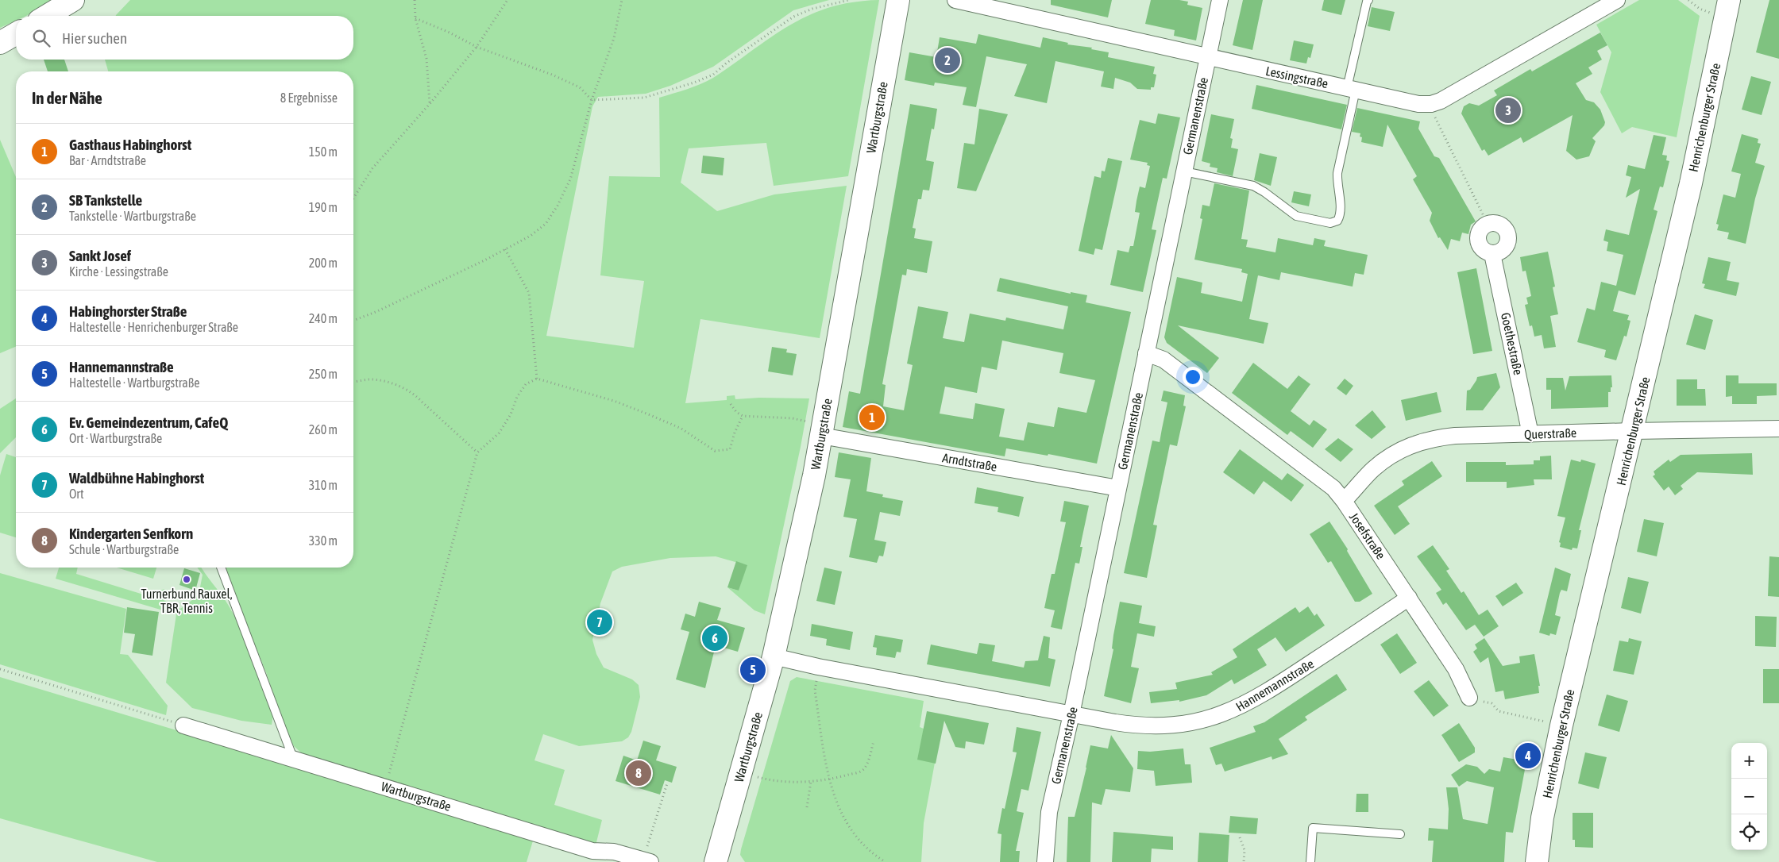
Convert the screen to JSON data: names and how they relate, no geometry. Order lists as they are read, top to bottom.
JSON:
{
  "streets": {
    "main road": ["Wartburgstraße", "Henrichenburger Straße"],
    "street": [
      "Lessingstraße",
      "Germanenstraße",
      "Goethestraße",
      "Querstraße",
      "Arndtstraße",
      "Josefstraße",
      "Hannemannstraße"
    ]
  },
  "crossings": [
    ["Lessingstraße", "Germanenstraße"],
    ["Germanenstraße", "Arndtstraße"],
    ["Germanenstraße", "Josefstraße"],
    ["Germanenstraße", "Hannemannstraße"],
    ["Wartburgstraße", "Arndtstraße"],
    ["Wartburgstraße", "Hannemannstraße"],
    ["Henrichenburger Straße", "Querstraße"],
    ["Goethestraße", "Querstraße"],
    ["Querstraße", "Josefstraße"],
    ["Josefstraße", "Hannemannstraße"]
  ],
  "places": ["Turnerbund Rauxel, TBR, Tennis"],
  "page": {
    "search": "Hier suchen",
    "pins": [
      "2",
      "3",
      "1",
      "7",
      "6",
      "5",
      "4",
      "8"
    ],
    "heading": ["In der Nähe", "8 Ergebnisse"],
    "list": [
      {
        "mark": "1",
        "name": "Gasthaus Habinghorst",
        "note": "Bar · Arndtstraße",
        "value": "150 m"
      },
      {
        "mark": "2",
        "name": "SB Tankstelle",
        "note": "Tankstelle · Wartburgstraße",
        "value": "190 m"
      },
      {
        "mark": "3",
        "name": "Sankt Josef",
        "note": "Kirche · Lessingstraße",
        "value": "200 m"
      },
      {
        "mark": "4",
        "name": "Habinghorster Straße",
        "note": "Haltestelle · Henrichenburger Straße",
        "value": "240 m"
      },
      {
        "mark": "5",
        "name": "Hannemannstraße",
        "note": "Haltestelle · Wartburgstraße",
        "value": "250 m"
      },
      {
        "mark": "6",
        "name": "Ev. Gemeindezentrum, CafeQ",
        "note": "Ort · Wartburgstraße",
        "value": "260 m"
      },
      {
        "mark": "7",
        "name": "Waldbühne Habinghorst",
        "note": "Ort",
        "value": "310 m"
      },
      {
        "mark": "8",
        "name": "Kindergarten Senfkorn",
        "note": "Schule · Wartburgstraße",
        "value": "330 m"
      }
    ],
    "map_buttons": ["+", "−"]
  }
}
